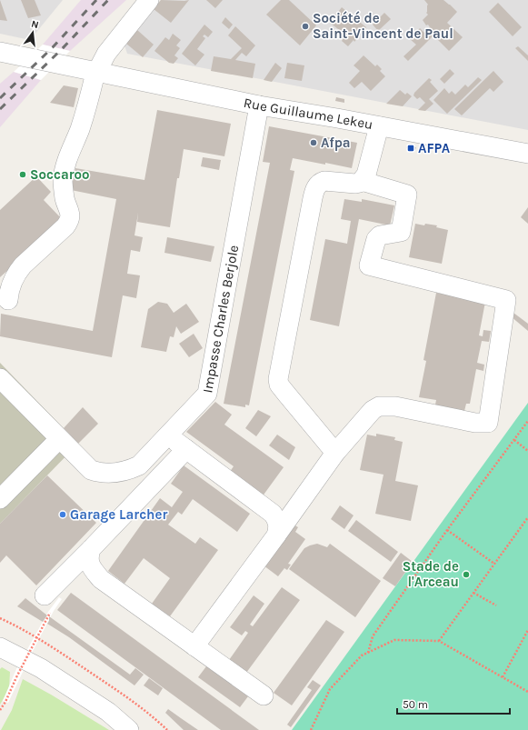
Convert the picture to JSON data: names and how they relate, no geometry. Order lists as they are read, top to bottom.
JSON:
{
  "streets": {
    "street": ["Rue Guillaume Lekeu", "Impasse Charles Berjole"]
  },
  "crossings": [
    ["Rue Guillaume Lekeu", "Impasse Charles Berjole"]
  ],
  "places": {
    "other": [
      "Société de Saint-Vincent de Paul",
      "Afpa",
      "Soccaroo",
      "Garage Larcher",
      "Stade de l'Arceau"
    ],
    "transit": ["AFPA"]
  },
  "scale_bar": "50 m",
  "north": "top"
}
